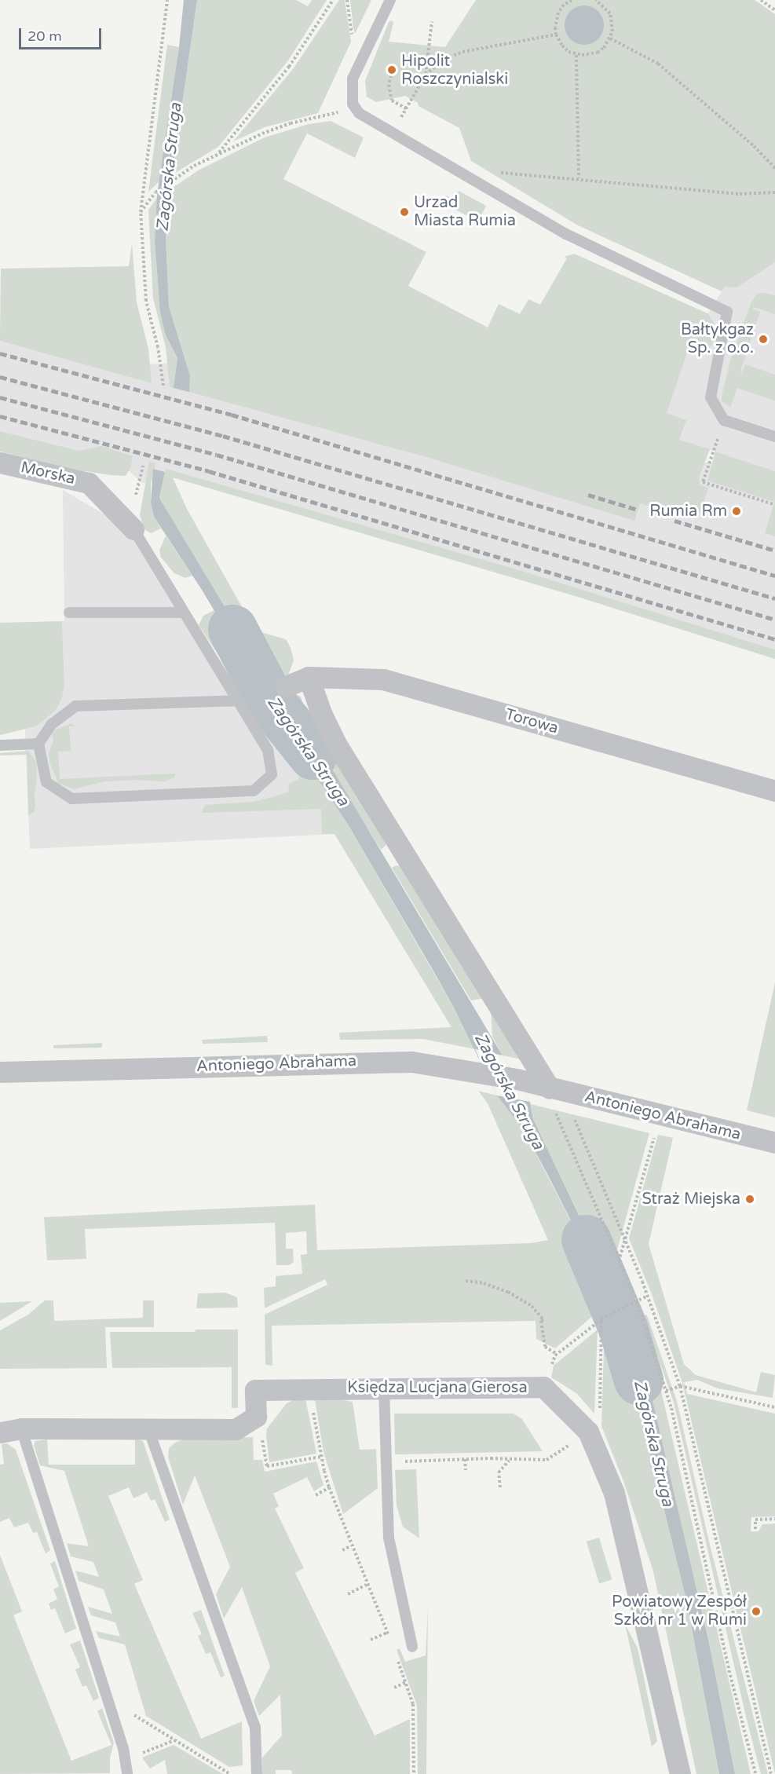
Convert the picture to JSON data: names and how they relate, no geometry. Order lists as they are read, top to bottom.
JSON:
{
  "streets": {
    "street": [
      "Morska",
      "Torowa",
      "Antoniego Abrahama",
      "Księdza Lucjana Gierosa"
    ]
  },
  "water": ["Zagórska Struga"],
  "places": [
    "Hipolit Roszczynialski",
    "Urzad Miasta Rumia",
    "Bałtykgaz Sp. z o.o.",
    "Rumia Rm",
    "Straż Miejska",
    "Powiatowy Zespół Szkół nr 1 w Rumi"
  ],
  "scale_bar": "20 m"
}
